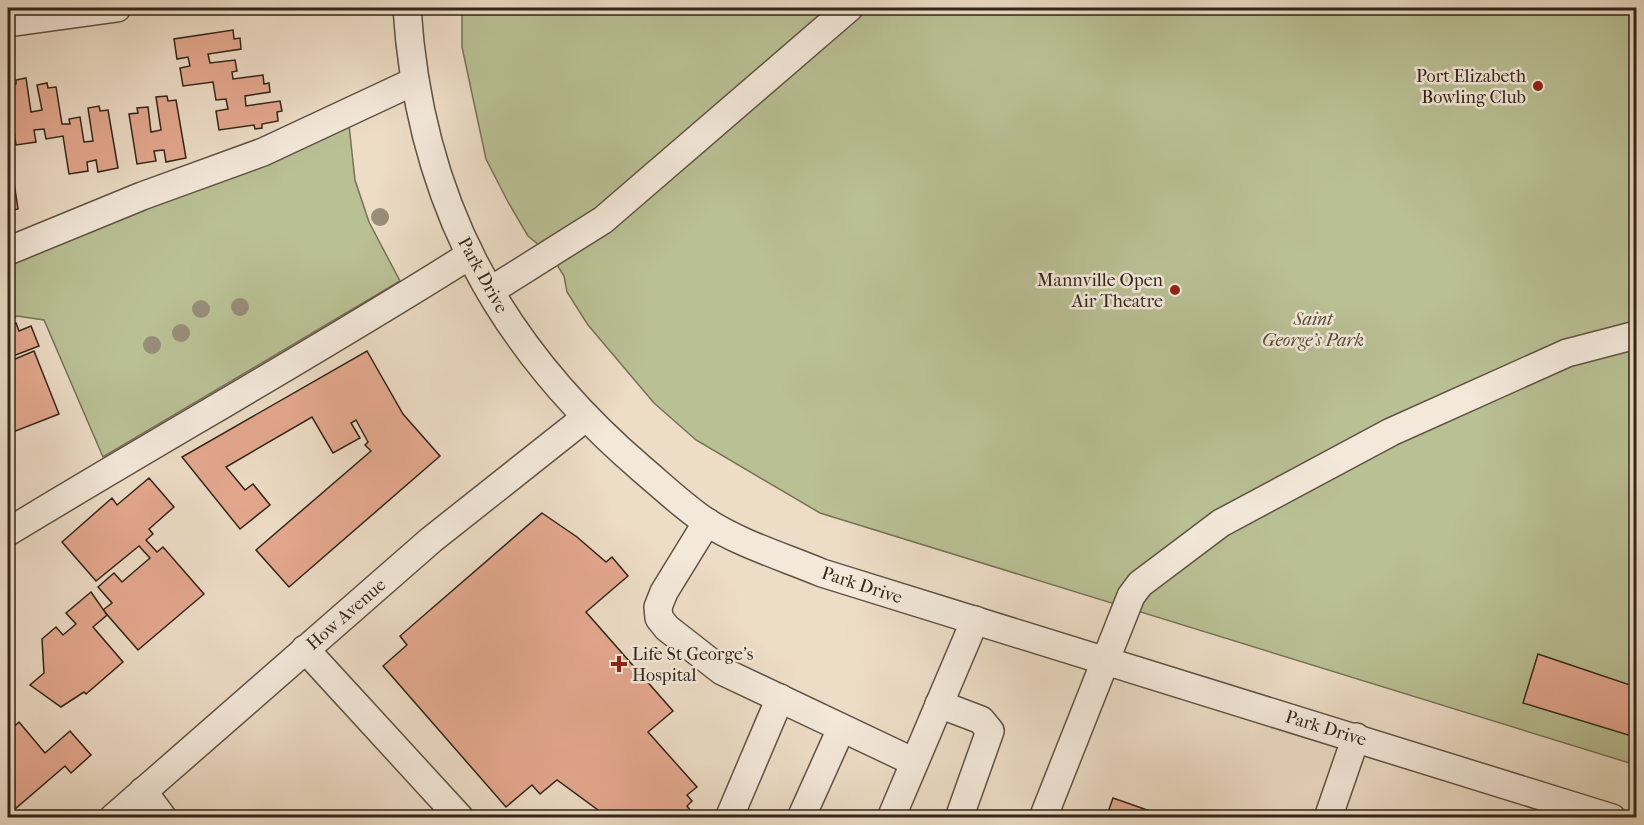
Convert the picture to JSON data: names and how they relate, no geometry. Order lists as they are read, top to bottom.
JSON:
{
  "streets": {
    "street": ["Park Drive", "How Avenue"]
  },
  "crossings": [
    ["Park Drive", "How Avenue"]
  ],
  "parks": ["Saint George's Park"],
  "places": {
    "other": ["Port Elizabeth Bowling Club", "Mannville Open Air Theatre"],
    "health": ["Life St George's Hospital"]
  }
}
